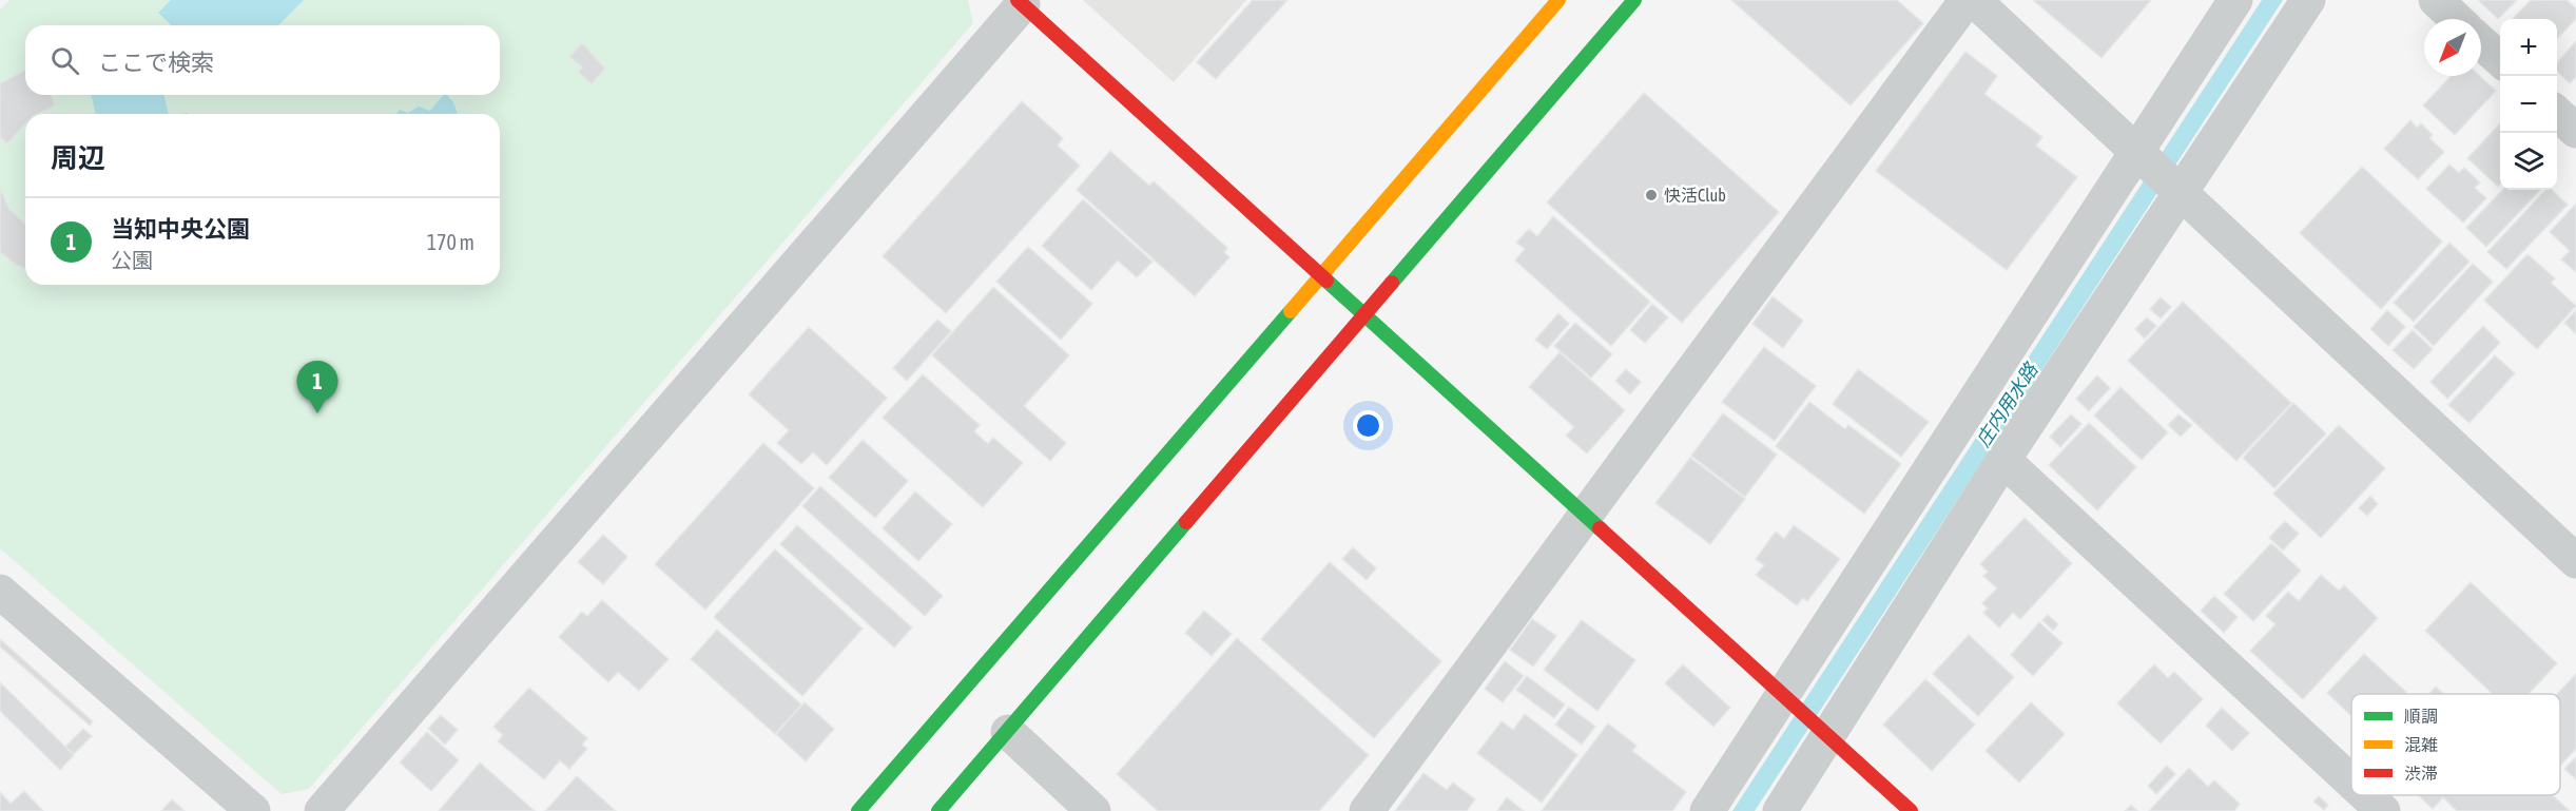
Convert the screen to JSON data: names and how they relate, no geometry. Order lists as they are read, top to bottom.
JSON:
{
  "water": ["庄内用水路"],
  "places": ["快活Club"],
  "legend": ["順調", "混雑", "渋滞"],
  "north": "bottom left",
  "page": {
    "map_buttons": ["+", "−"],
    "search": "ここで検索",
    "heading": "周辺",
    "list": [
      {
        "mark": "1",
        "name": "当知中央公園",
        "note": "公園",
        "value": "170 m"
      }
    ],
    "pins": "1"
  }
}
